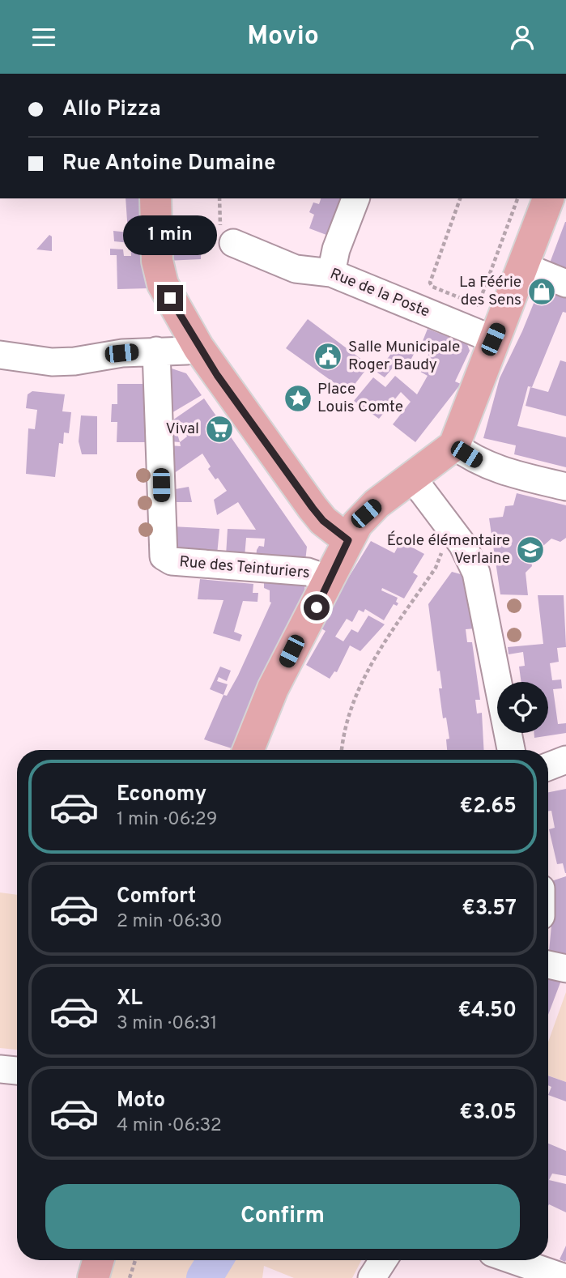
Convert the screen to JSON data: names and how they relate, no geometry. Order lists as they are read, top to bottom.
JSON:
{
  "streets": {
    "street": ["Rue de la Poste", "Rue des Teinturiers"]
  },
  "places": {
    "shop": ["La Féérie des Sens"],
    "public building": ["Salle Municipale Roger Baudy"],
    "place": ["Place Louis Comte"],
    "supermarket": ["Vival"],
    "school or university": ["École élémentaire Verlaine"]
  },
  "page": {
    "header": "Movio",
    "banner": ["Allo Pizza", "Rue Antoine Dumaine"],
    "bubble": "1 min",
    "list": [
      {
        "name": "Economy",
        "note": "1 min · 06:29",
        "value": "€2.65"
      },
      {
        "name": "Comfort",
        "note": "2 min · 06:30",
        "value": "€3.57"
      },
      {
        "name": "XL",
        "note": "3 min · 06:31",
        "value": "€4.50"
      },
      {
        "name": "Moto",
        "note": "4 min · 06:32",
        "value": "€3.05"
      }
    ],
    "buttons": "Confirm"
  }
}
